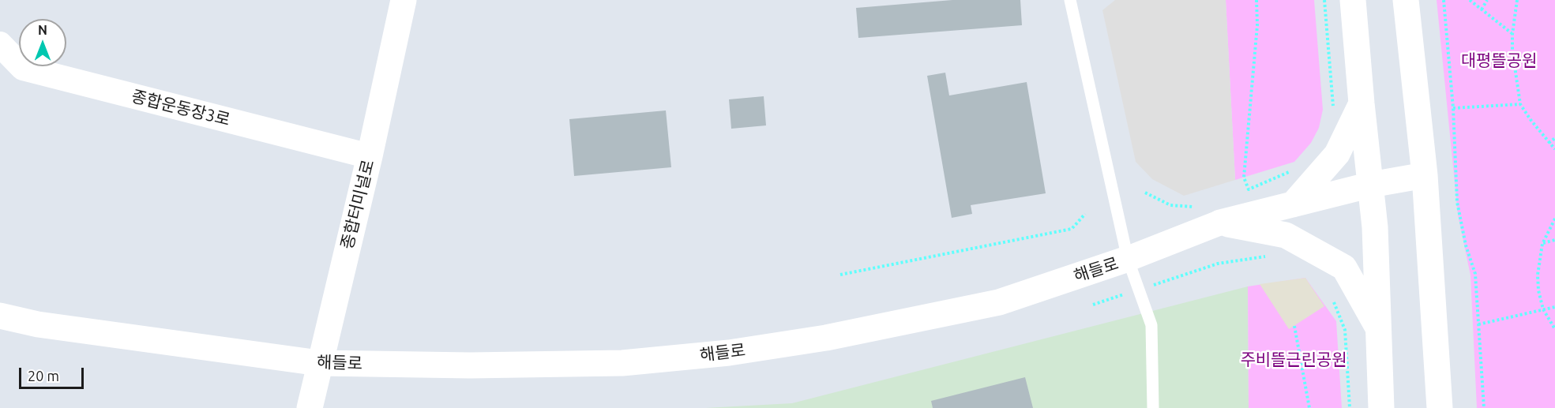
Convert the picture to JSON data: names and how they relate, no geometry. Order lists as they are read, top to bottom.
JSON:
{
  "streets": {
    "street": ["종합운동장3로", "종합터미널로", "해들로"]
  },
  "crossings": [
    ["종합운동장3로", "종합터미널로"],
    ["종합터미널로", "해들로"]
  ],
  "parks": ["대평뜰공원", "주비뜰근린공원"],
  "scale_bar": "20 m",
  "north": "top"
}
